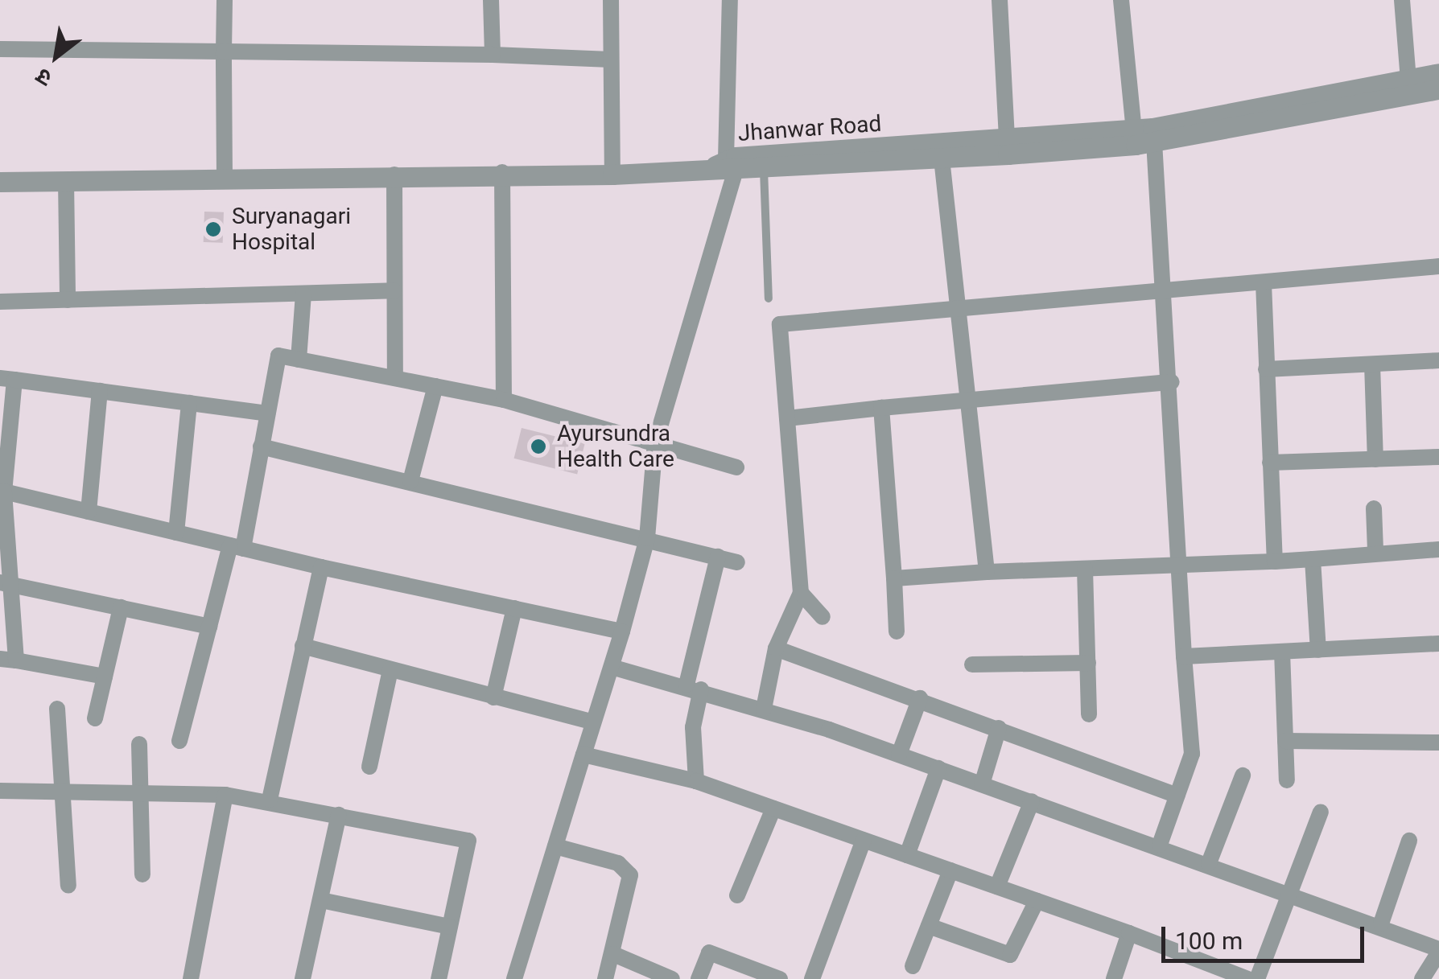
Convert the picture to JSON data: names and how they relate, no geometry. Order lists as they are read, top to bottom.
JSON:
{
  "streets": {
    "street": ["Jhanwar Road"]
  },
  "places": ["Suryanagari Hospital", "Ayursundra Health Care"],
  "scale_bar": "100 m",
  "north": "bottom left"
}
